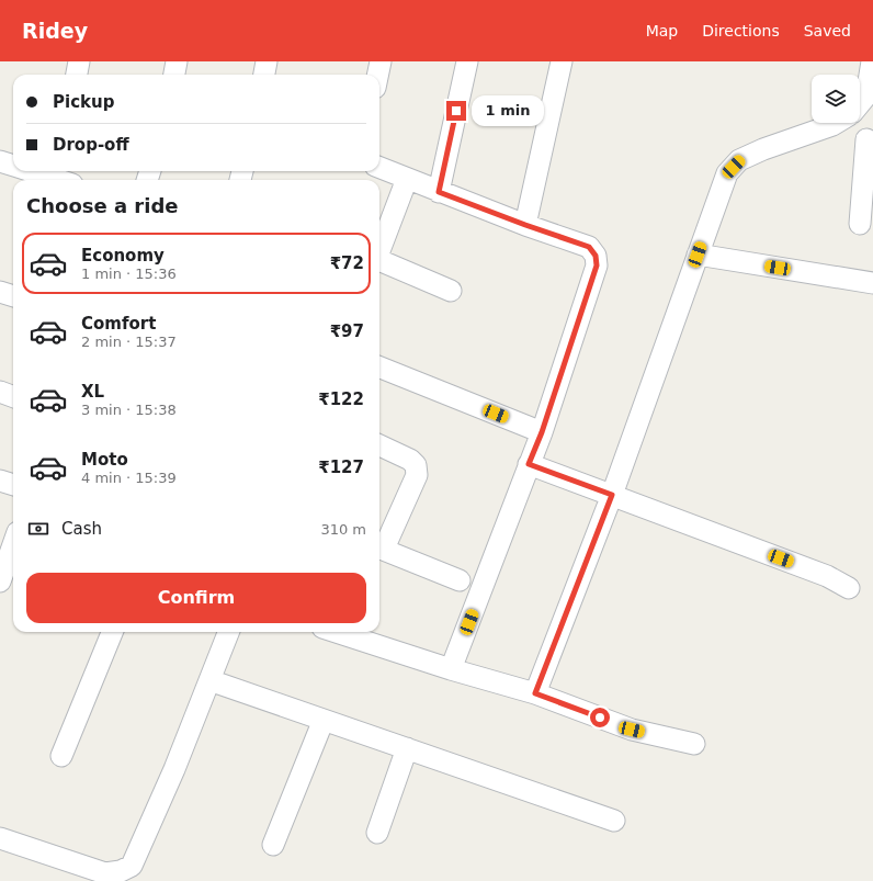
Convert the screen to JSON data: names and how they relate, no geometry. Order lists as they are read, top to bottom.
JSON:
{
  "page": {
    "header": "Ridey",
    "nav": ["Map", "Directions", "Saved"],
    "banner": ["Pickup", "Drop-off"],
    "bubble": "1 min",
    "heading": "Choose a ride",
    "list": [
      {
        "name": "Economy",
        "note": "1 min · 15:36",
        "value": "₹72"
      },
      {
        "name": "Comfort",
        "note": "2 min · 15:37",
        "value": "₹97"
      },
      {
        "name": "XL",
        "note": "3 min · 15:38",
        "value": "₹122"
      },
      {
        "name": "Moto",
        "note": "4 min · 15:39",
        "value": "₹127"
      }
    ],
    "pay": ["Cash", "310 m"],
    "buttons": "Confirm"
  }
}
